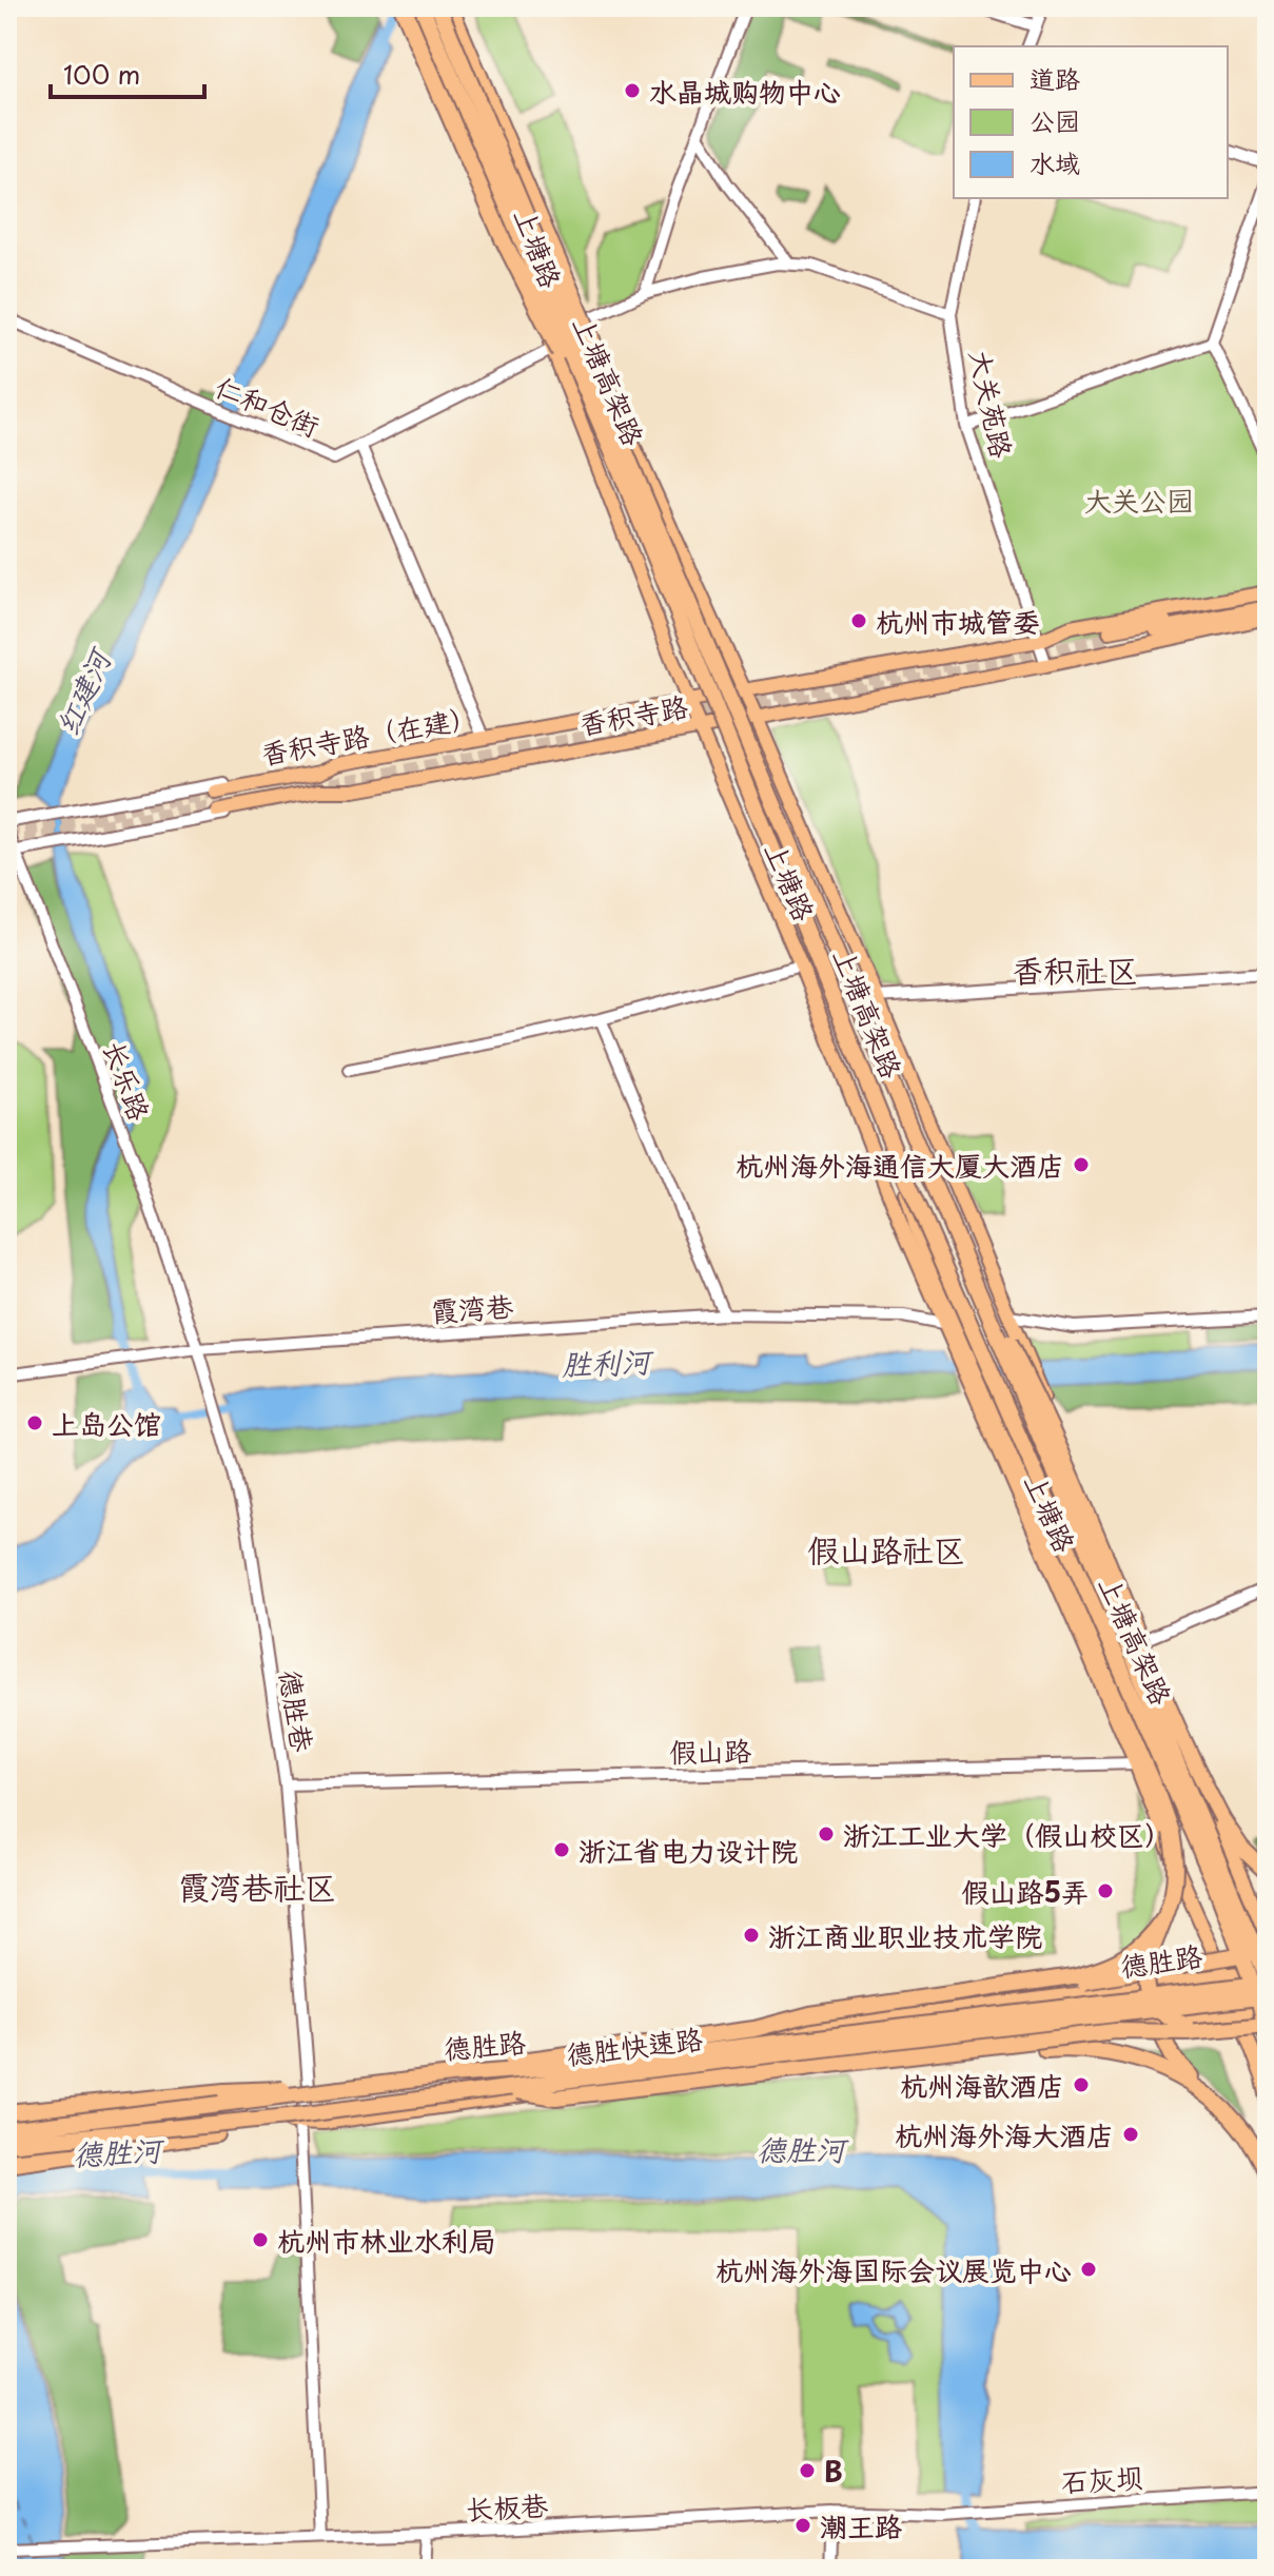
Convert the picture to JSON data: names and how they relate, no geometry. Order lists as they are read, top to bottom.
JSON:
{
  "streets": {
    "highway": ["上塘高架路", "德胜快速路"],
    "main road": [
      "上塘路",
      "香积寺路",
      "香积寺路（在建）",
      "德胜路"
    ],
    "street": [
      "大关苑路",
      "仁和仓街",
      "长乐路",
      "霞湾巷",
      "德胜巷",
      "假山路",
      "石灰坝",
      "长板巷"
    ]
  },
  "crossings": [
    ["上塘路", "上塘高架路"],
    ["上塘路", "仁和仓街"],
    ["上塘路", "香积寺路"],
    ["上塘路", "香积寺路（在建）"],
    ["上塘路", "霞湾巷"],
    ["上塘路", "假山路"],
    ["上塘路", "德胜路"],
    ["上塘高架路", "德胜快速路"],
    ["大关苑路", "香积寺路"],
    ["香积寺路", "香积寺路（在建）"],
    ["香积寺路", "长乐路"],
    ["长乐路", "霞湾巷"],
    ["长乐路", "德胜巷"],
    ["霞湾巷", "德胜巷"],
    ["德胜巷", "假山路"],
    ["德胜巷", "德胜路"],
    ["德胜巷", "德胜快速路"],
    ["德胜巷", "长板巷"],
    ["德胜路", "德胜快速路"],
    ["石灰坝", "长板巷"]
  ],
  "districts": ["香积社区", "假山路社区", "霞湾巷社区"],
  "water": ["红建河", "胜利河", "德胜河"],
  "parks": ["大关公园"],
  "places": [
    "水晶城购物中心",
    "杭州市城管委",
    "杭州海外海通信大厦大酒店",
    "上岛公馆",
    "浙江工业大学（假山校区）",
    "浙江省电力设计院",
    "假山路5弄",
    "浙江商业职业技术学院",
    "杭州海歆酒店",
    "杭州海外海大酒店",
    "杭州市林业水利局",
    "杭州海外海国际会议展览中心",
    "B",
    "潮王路"
  ],
  "legend": ["道路", "公园", "水域"],
  "scale_bar": "100 m"
}
